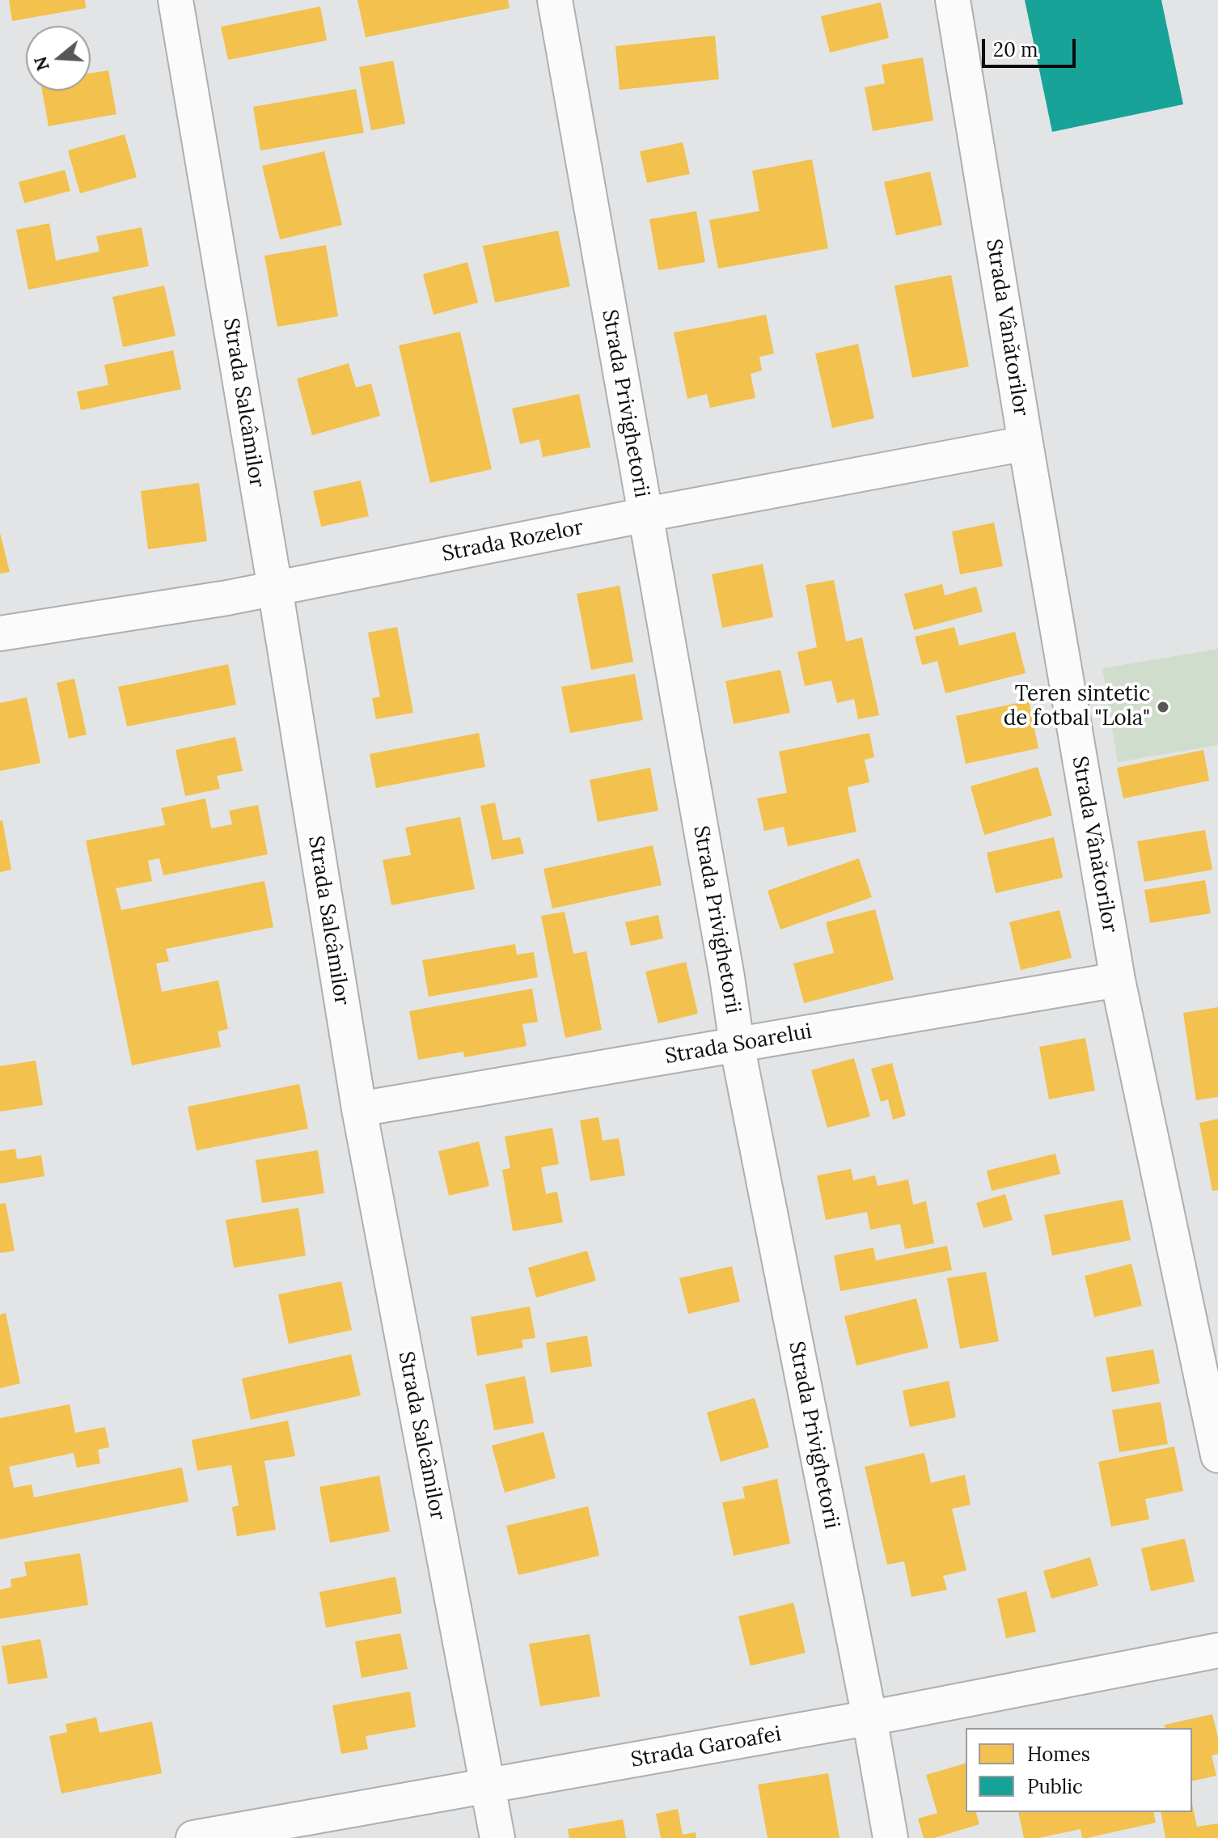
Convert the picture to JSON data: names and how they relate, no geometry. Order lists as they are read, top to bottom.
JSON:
{
  "streets": {
    "street": [
      "Strada Vânătorilor",
      "Strada Salcâmilor",
      "Strada Privighetorii",
      "Strada Rozelor",
      "Strada Soarelui",
      "Strada Garoafei"
    ]
  },
  "crossings": [
    ["Strada Vânătorilor", "Strada Rozelor"],
    ["Strada Vânătorilor", "Strada Soarelui"],
    ["Strada Salcâmilor", "Strada Rozelor"],
    ["Strada Salcâmilor", "Strada Soarelui"],
    ["Strada Salcâmilor", "Strada Garoafei"],
    ["Strada Privighetorii", "Strada Rozelor"],
    ["Strada Privighetorii", "Strada Soarelui"],
    ["Strada Privighetorii", "Strada Garoafei"]
  ],
  "places": ["Teren sintetic de fotbal \"Lola\""],
  "legend": ["Homes", "Public"],
  "scale_bar": "20 m",
  "north": "left"
}
